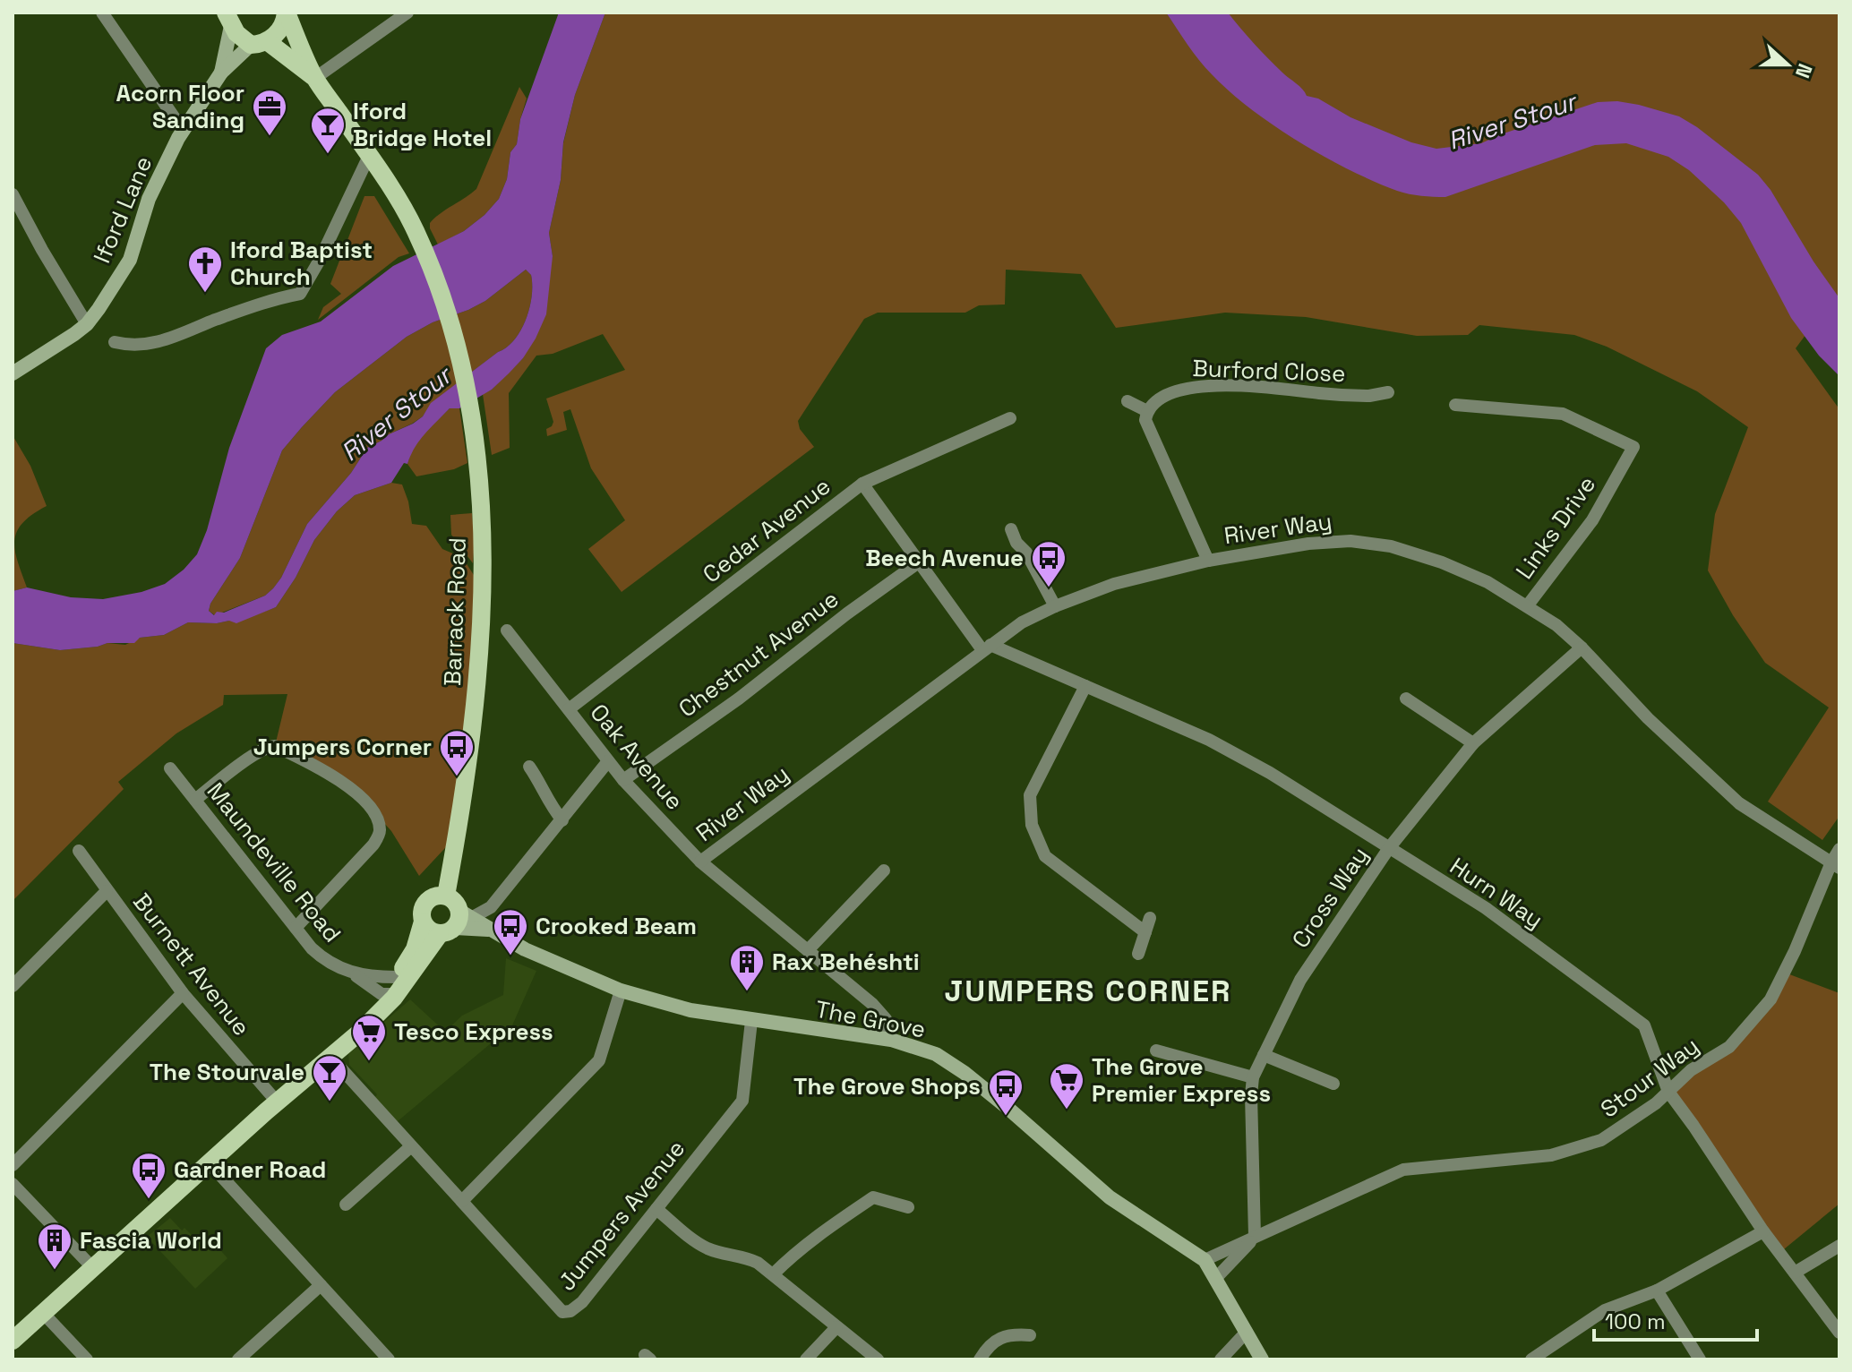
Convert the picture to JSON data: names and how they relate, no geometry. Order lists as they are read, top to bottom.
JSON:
{
  "streets": {
    "main road": ["Barrack Road"],
    "street": [
      "Iford Lane",
      "Burford Close",
      "Links Drive",
      "River Way",
      "Cedar Avenue",
      "Chestnut Avenue",
      "Oak Avenue",
      "Maundeville Road",
      "Hurn Way",
      "Cross Way",
      "Burnett Avenue",
      "The Grove",
      "Stour Way",
      "Jumpers Avenue"
    ]
  },
  "crossings": [
    ["Links Drive", "River Way"],
    ["River Way", "Oak Avenue"],
    ["River Way", "Hurn Way"],
    ["River Way", "Cross Way"],
    ["River Way", "Stour Way"],
    ["Cedar Avenue", "Oak Avenue"],
    ["Barrack Road", "The Grove"],
    ["Chestnut Avenue", "Oak Avenue"],
    ["Oak Avenue", "The Grove"],
    ["Hurn Way", "Cross Way"],
    ["Hurn Way", "Stour Way"],
    ["Cross Way", "Stour Way"],
    ["The Grove", "Stour Way"],
    ["The Grove", "Jumpers Avenue"]
  ],
  "districts": ["JUMPERS CORNER"],
  "water": ["River Stour"],
  "places": {
    "office": ["Acorn Floor Sanding"],
    "bar": ["Iford Bridge Hotel", "The Stourvale"],
    "church": ["Iford Baptist Church"],
    "bus stop": [
      "Beech Avenue",
      "Jumpers Corner",
      "Crooked Beam",
      "The Grove Shops",
      "Gardner Road"
    ],
    "building": ["Rax Behéshti", "Fascia World"],
    "supermarket": ["Tesco Express", "The Grove Premier Express"]
  },
  "scale_bar": "100 m",
  "north": "right"
}
